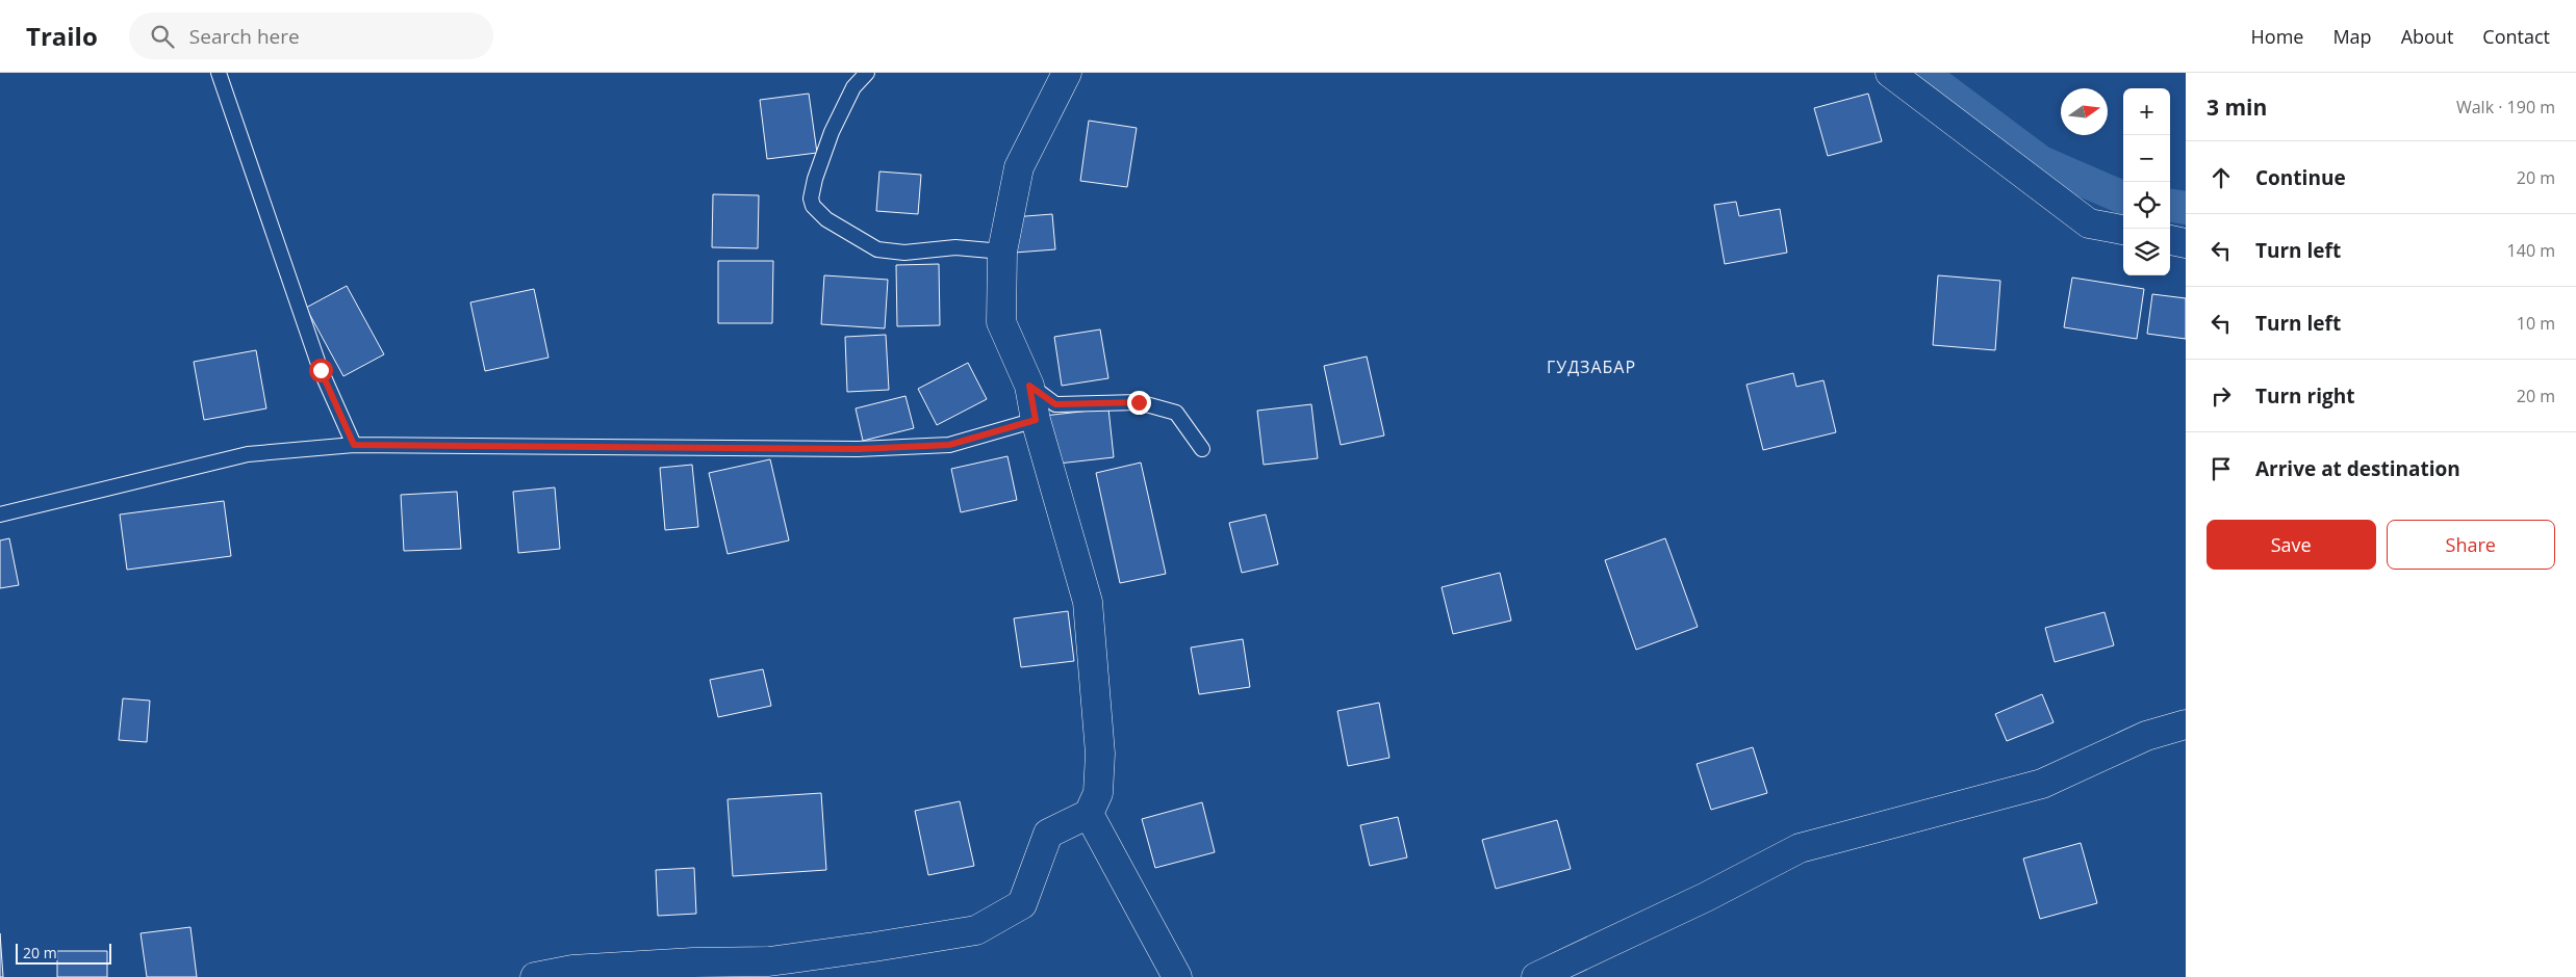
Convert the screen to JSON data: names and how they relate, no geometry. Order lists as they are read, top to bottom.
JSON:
{
  "districts": ["ГУДЗАБАР"],
  "scale_bar": "20 m",
  "north": "right",
  "page": {
    "header": "Trailo",
    "search": "Search here",
    "nav": [
      "Home",
      "Map",
      "About",
      "Contact"
    ],
    "heading": ["3 min", "Walk · 190 m"],
    "map_buttons": ["+", "−"],
    "list": [
      ["Continue", "20 m"],
      ["Turn left", "140 m"],
      ["Turn left", "10 m"],
      ["Turn right", "20 m"],
      "Arrive at destination"
    ],
    "buttons": ["Save", "Share"],
    "scale": "20 m"
  }
}
